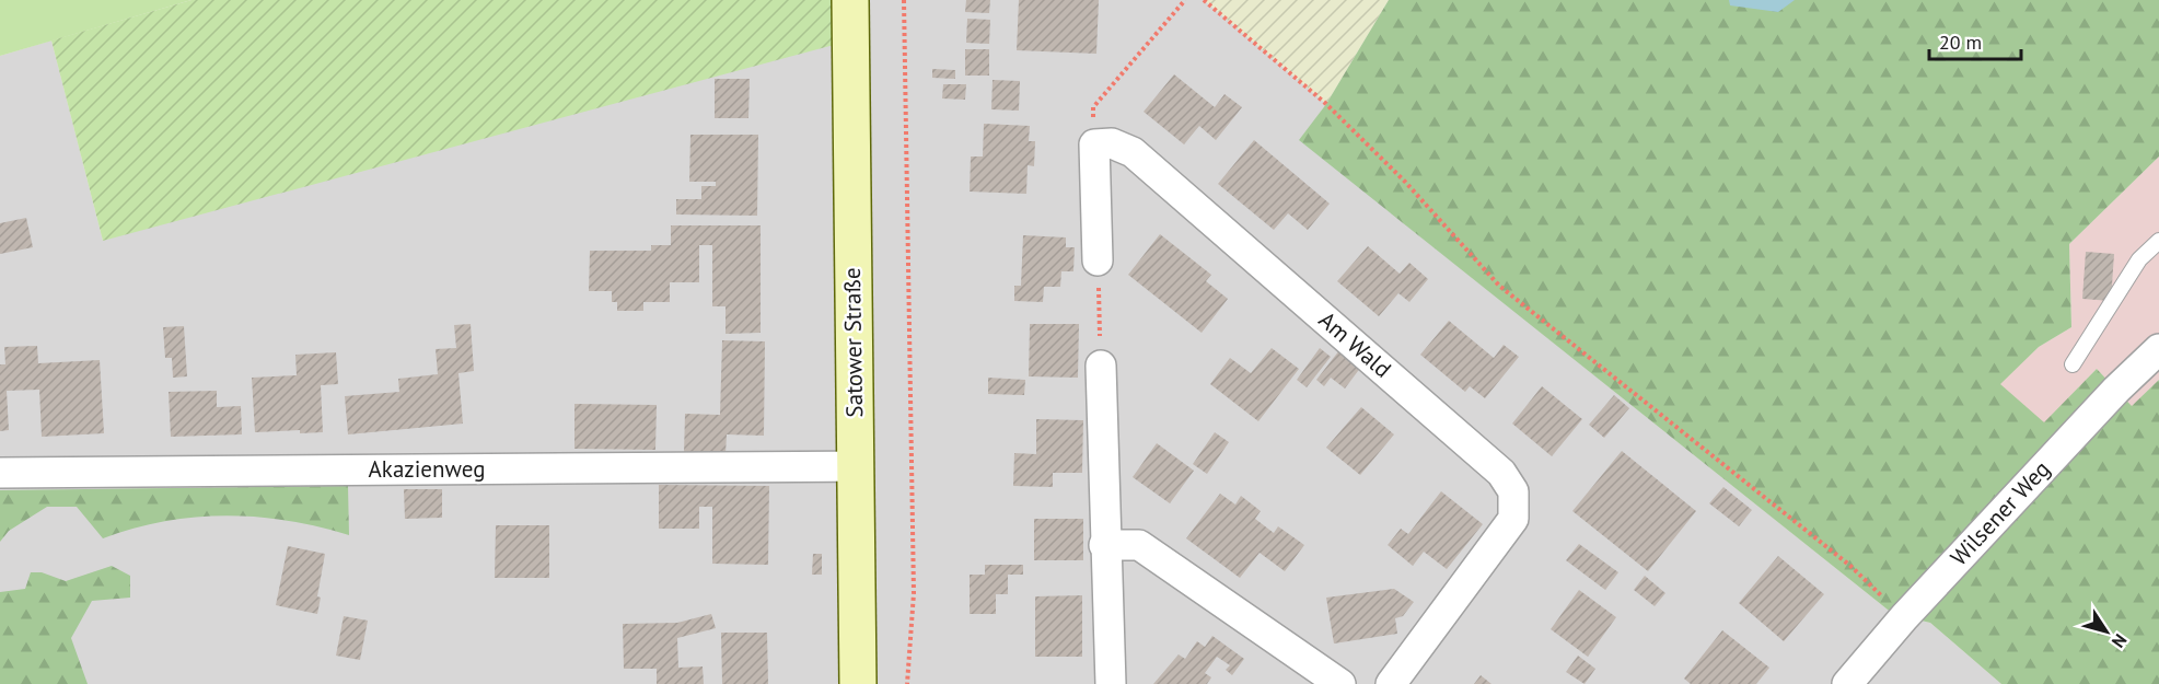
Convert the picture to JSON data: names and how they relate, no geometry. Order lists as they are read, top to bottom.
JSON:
{
  "streets": {
    "main road": ["Satower Straße"],
    "street": ["Am Wald", "Akazienweg", "Wilsener Weg"]
  },
  "crossings": [
    ["Satower Straße", "Akazienweg"]
  ],
  "scale_bar": "20 m",
  "north": "bottom right"
}
